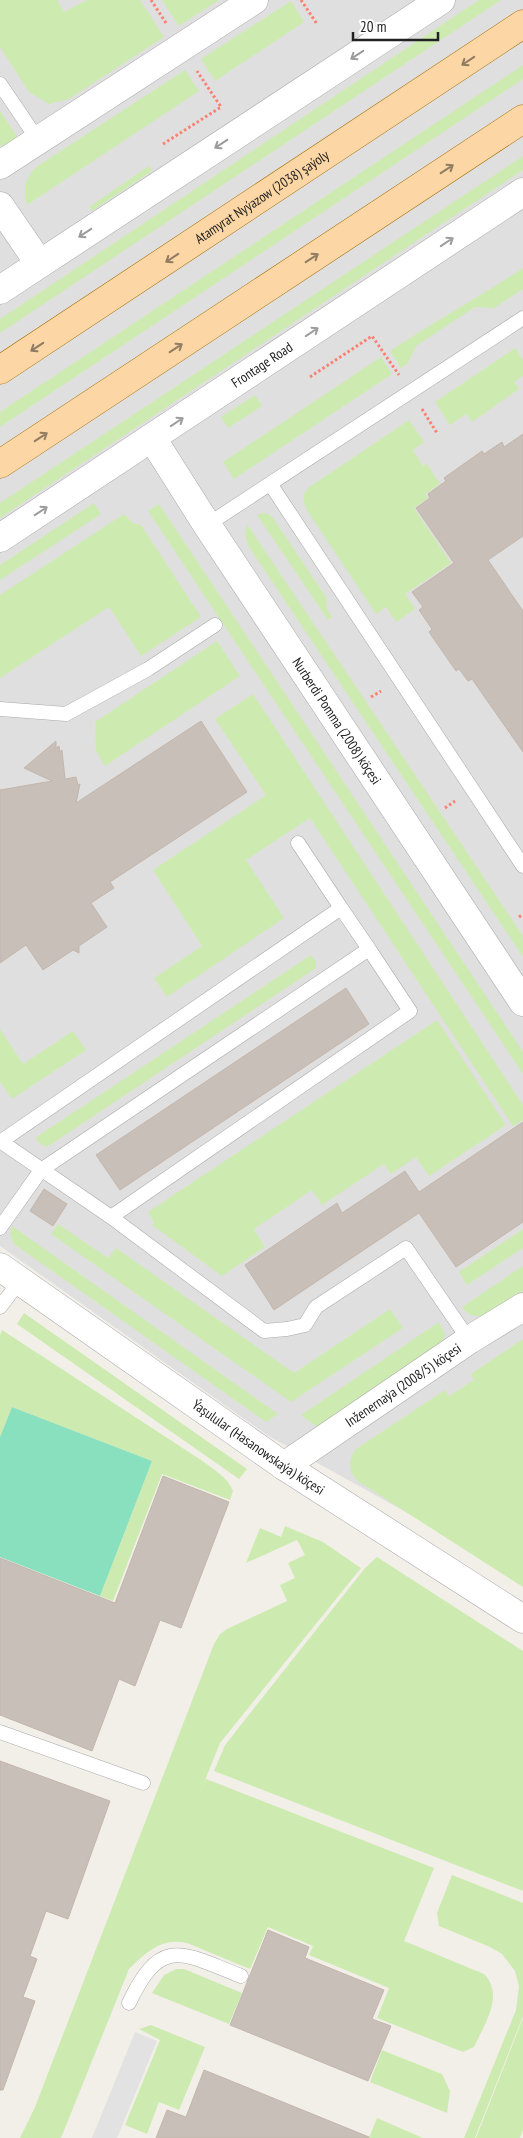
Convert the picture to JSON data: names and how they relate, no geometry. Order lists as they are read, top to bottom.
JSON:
{
  "streets": {
    "main road": ["Atamyrat Nyýazow (2038) şaýoly"],
    "street": [
      "Frontage Road",
      "Nurberdi Pomma (2008) köçesi",
      "Inženernaýa (2008/5) köçesi",
      "Ýaşulular (Hasanowskaýa) köçesi"
    ]
  },
  "crossings": [
    ["Frontage Road", "Nurberdi Pomma (2008) köçesi"],
    ["Inženernaýa (2008/5) köçesi", "Ýaşulular (Hasanowskaýa) köçesi"]
  ],
  "scale_bar": "20 m"
}
